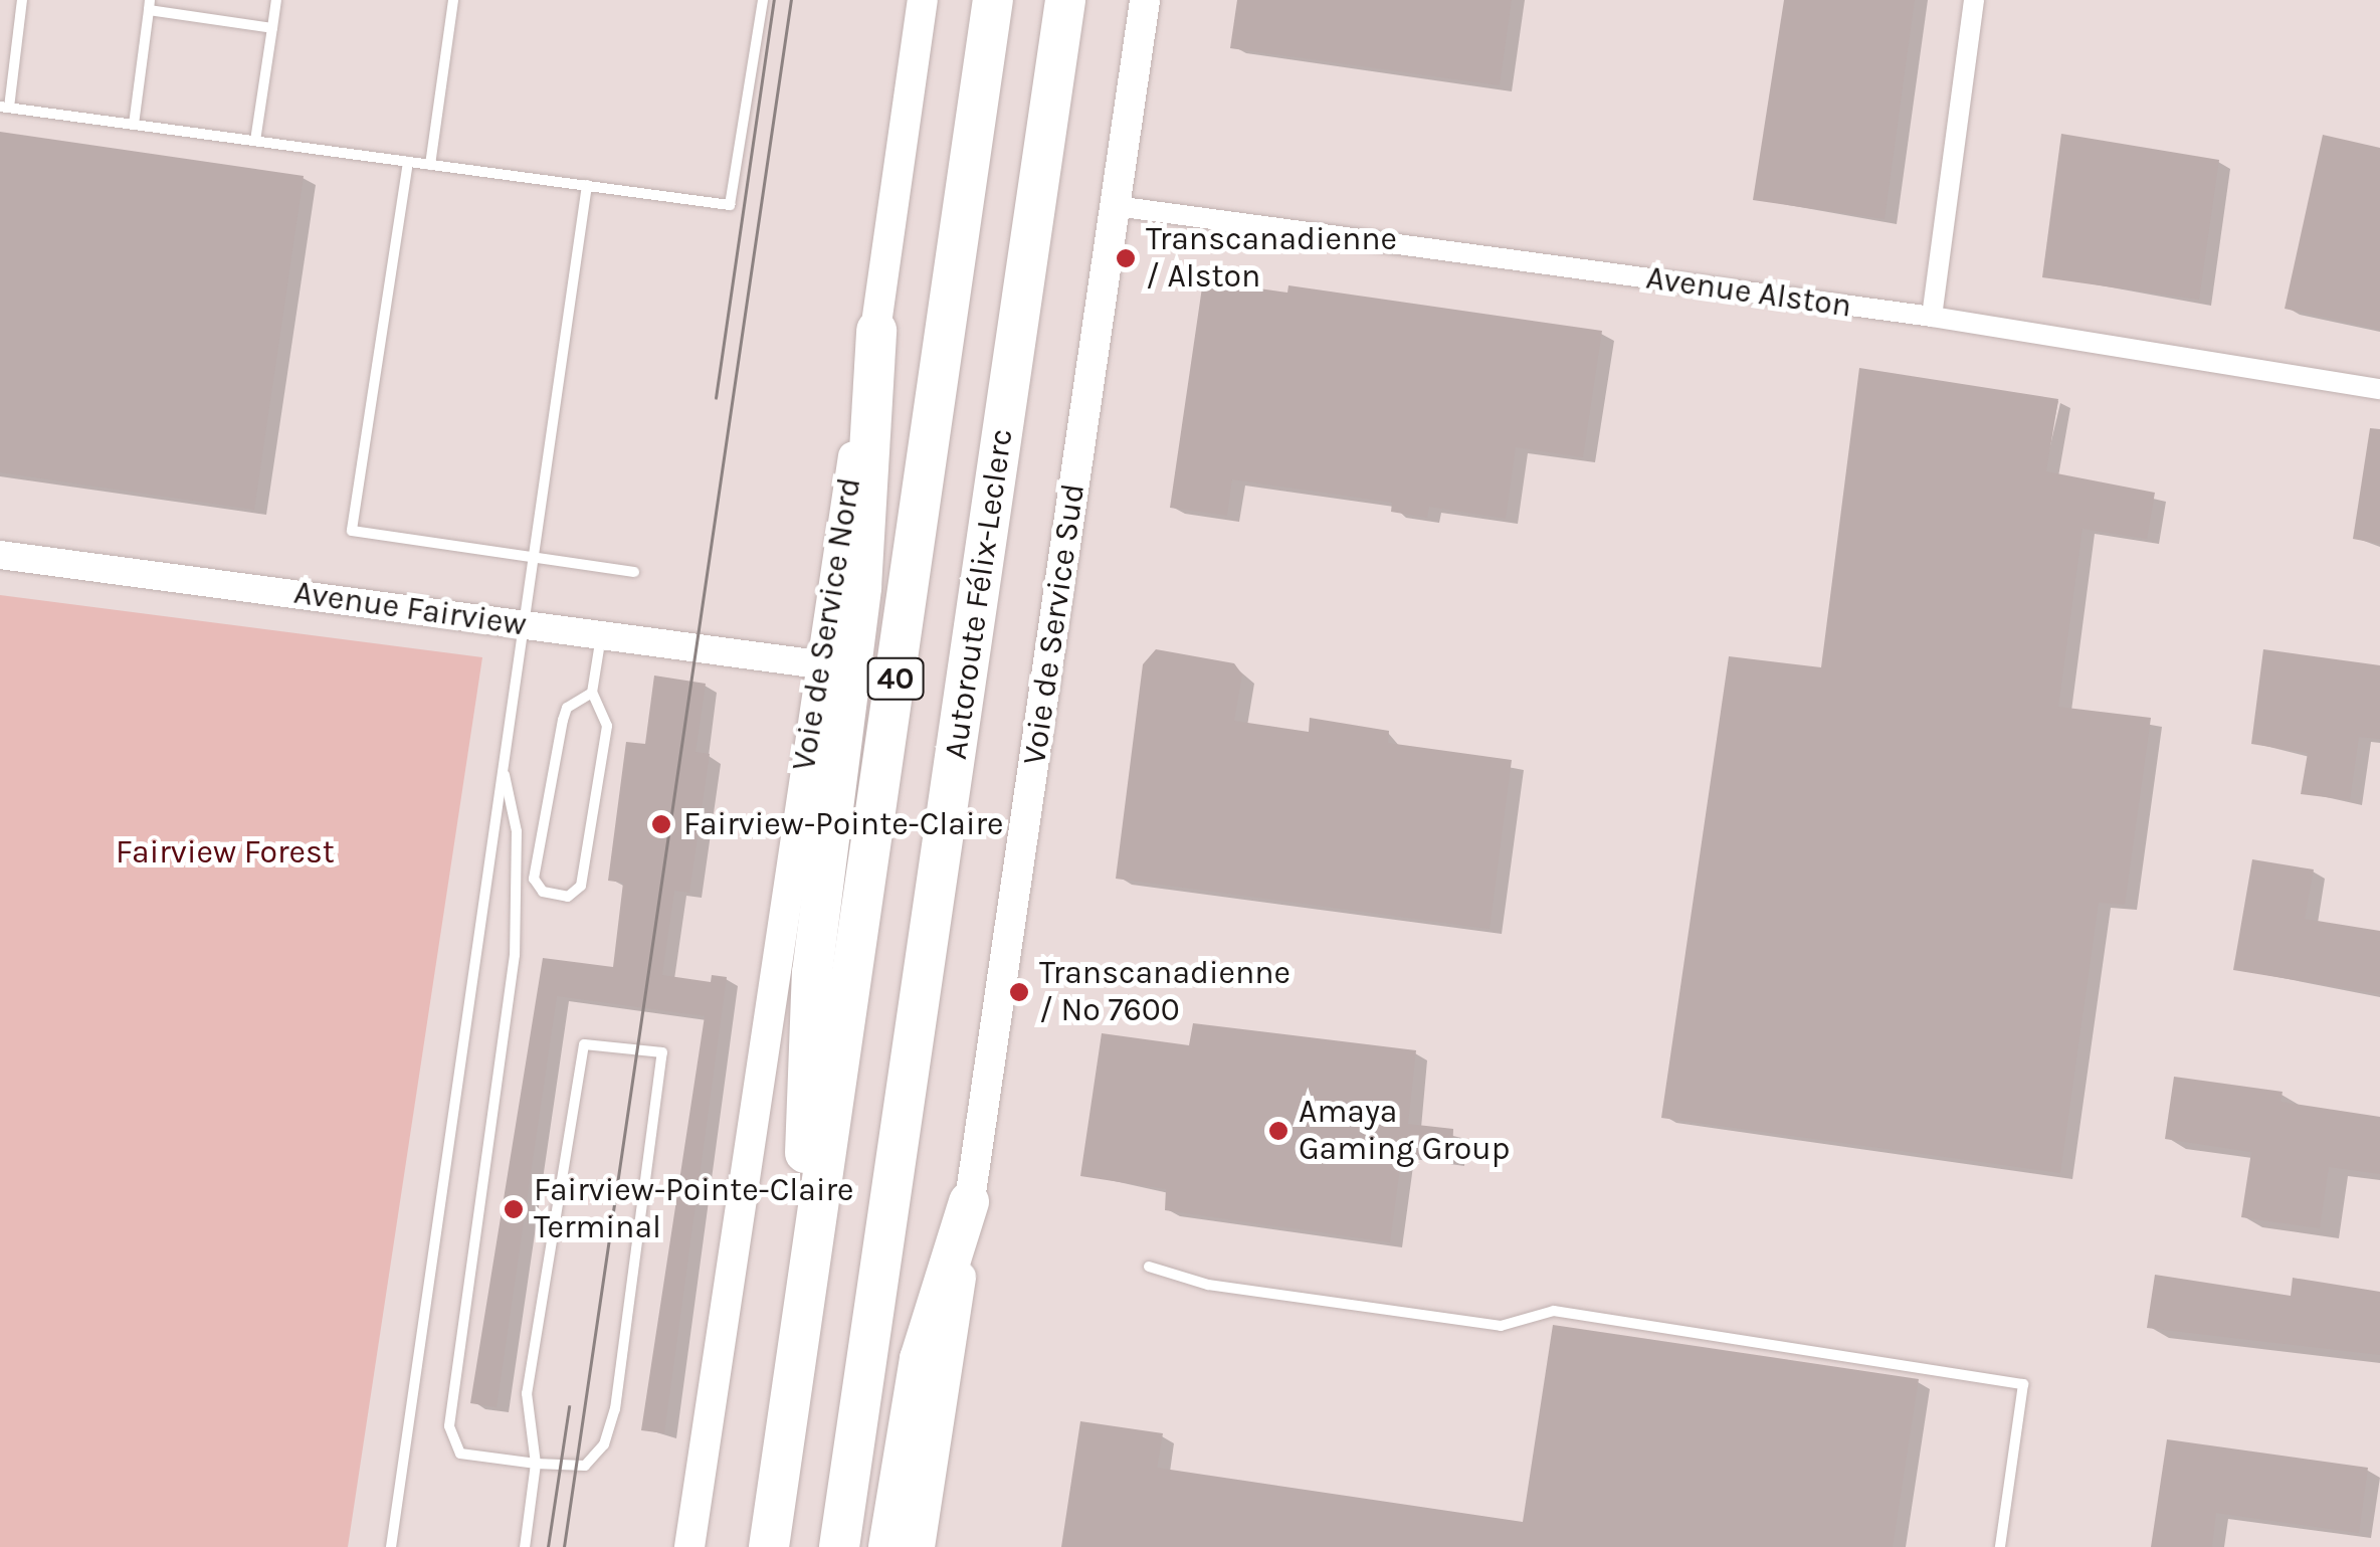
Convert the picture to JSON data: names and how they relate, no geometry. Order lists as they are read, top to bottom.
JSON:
{
  "streets": {
    "highway": ["Autoroute Félix-Leclerc", "40"],
    "main road": ["Voie de Service Nord", "Voie de Service Sud"],
    "street": ["Avenue Alston", "Avenue Fairview"]
  },
  "crossings": [
    ["Avenue Alston", "Voie de Service Sud"],
    ["Avenue Fairview", "Voie de Service Nord"]
  ],
  "parks": ["Fairview Forest"],
  "places": [
    "Transcanadienne / Alston",
    "Fairview-Pointe-Claire",
    "Transcanadienne / No 7600",
    "Amaya Gaming Group",
    "Fairview-Pointe-Claire Terminal"
  ]
}
